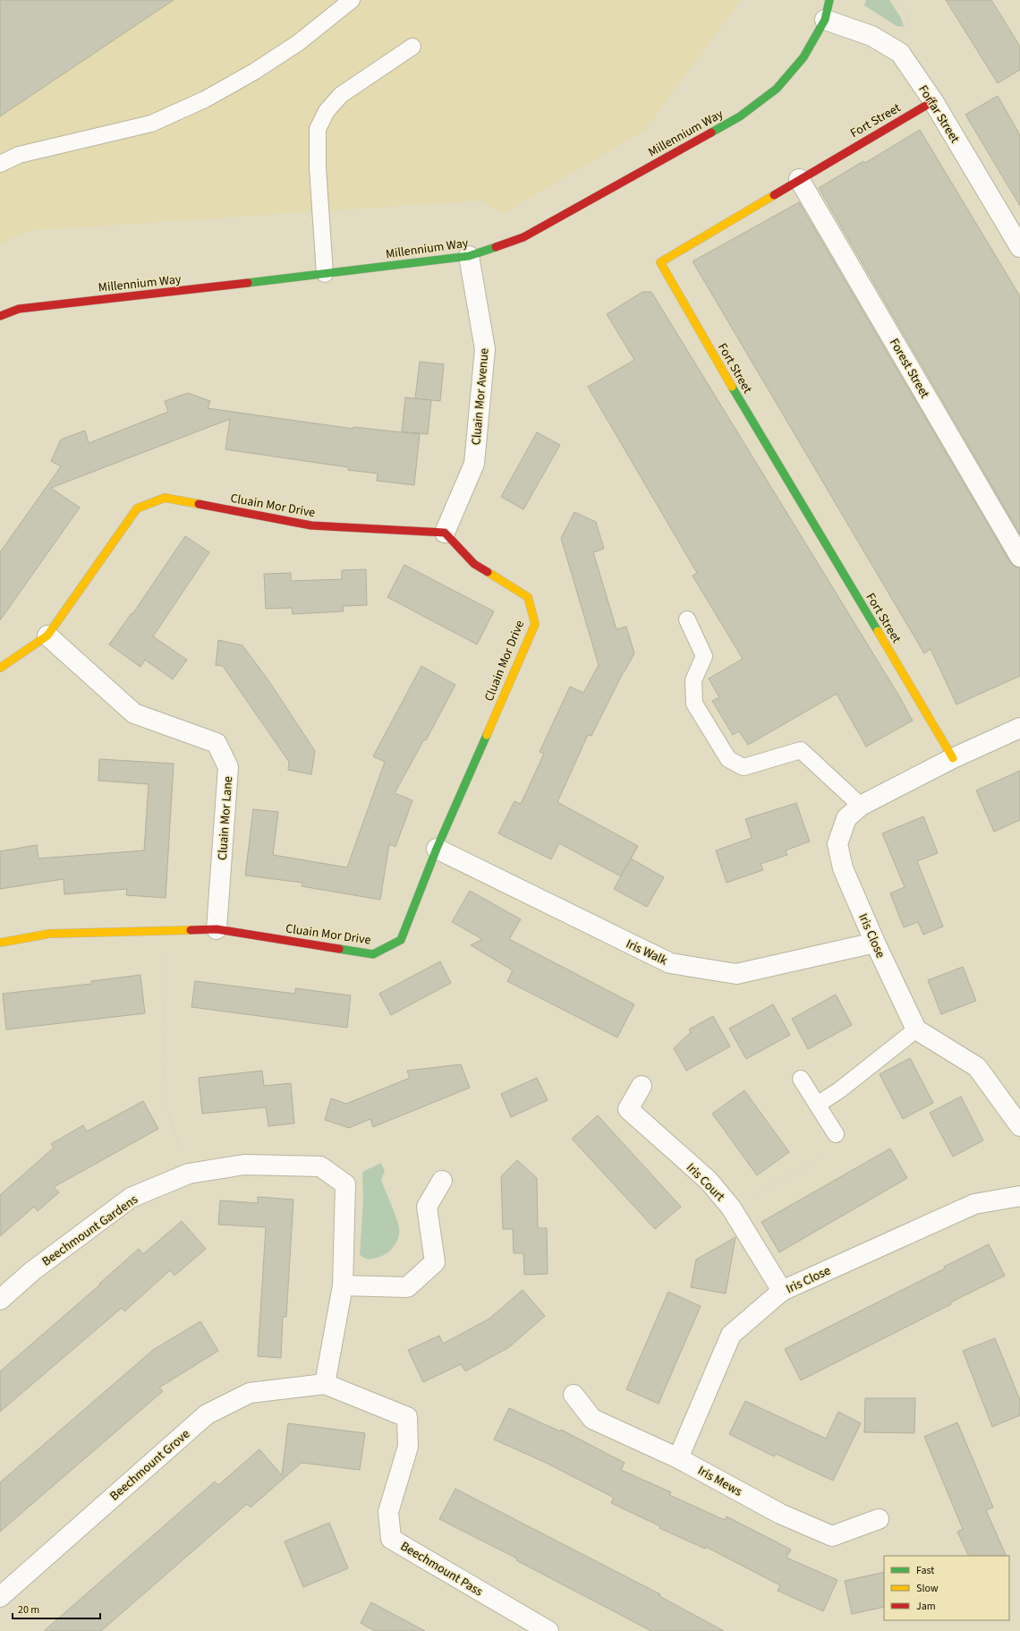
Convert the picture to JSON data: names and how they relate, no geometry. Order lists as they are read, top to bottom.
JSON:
{
  "streets": {
    "street": [
      "Forfar Street",
      "Fort Street",
      "Millennium Way",
      "Forest Street",
      "Cluain Mor Avenue",
      "Cluain Mor Drive",
      "Cluain Mor Lane",
      "Iris Close",
      "Iris Walk",
      "Iris Court",
      "Beechmount Gardens",
      "Beechmount Grove",
      "Iris Mews",
      "Beechmount Pass"
    ]
  },
  "crossings": [
    ["Forfar Street", "Fort Street"],
    ["Forfar Street", "Millennium Way"],
    ["Fort Street", "Forest Street"],
    ["Fort Street", "Iris Close"],
    ["Millennium Way", "Cluain Mor Avenue"],
    ["Cluain Mor Avenue", "Cluain Mor Drive"],
    ["Cluain Mor Drive", "Cluain Mor Lane"],
    ["Cluain Mor Drive", "Iris Walk"],
    ["Iris Close", "Iris Walk"],
    ["Iris Close", "Iris Court"],
    ["Iris Close", "Iris Mews"],
    ["Beechmount Gardens", "Beechmount Grove"],
    ["Beechmount Gardens", "Beechmount Pass"],
    ["Beechmount Grove", "Beechmount Pass"]
  ],
  "legend": ["Fast", "Slow", "Jam"],
  "scale_bar": "20 m"
}
